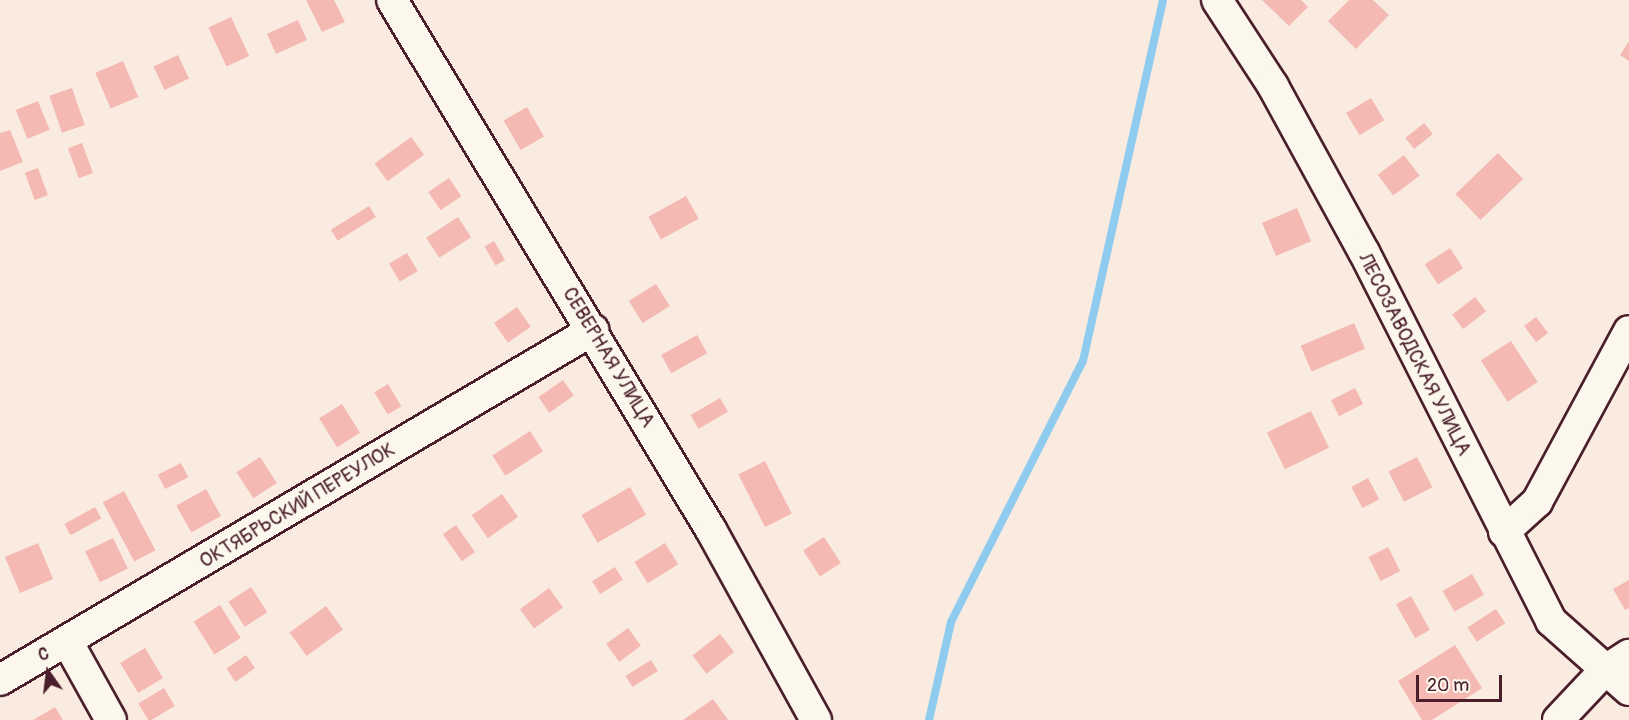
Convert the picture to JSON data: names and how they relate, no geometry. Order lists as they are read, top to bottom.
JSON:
{
  "streets": {
    "street": ["ЛЕСОЗАВОДСКАЯ УЛИЦА", "СЕВЕРНАЯ УЛИЦА", "ОКТЯБРЬСКИЙ ПЕРЕУЛОК"]
  },
  "crossings": [
    ["СЕВЕРНАЯ УЛИЦА", "ОКТЯБРЬСКИЙ ПЕРЕУЛОК"]
  ],
  "scale_bar": "20 m",
  "north": "top"
}
